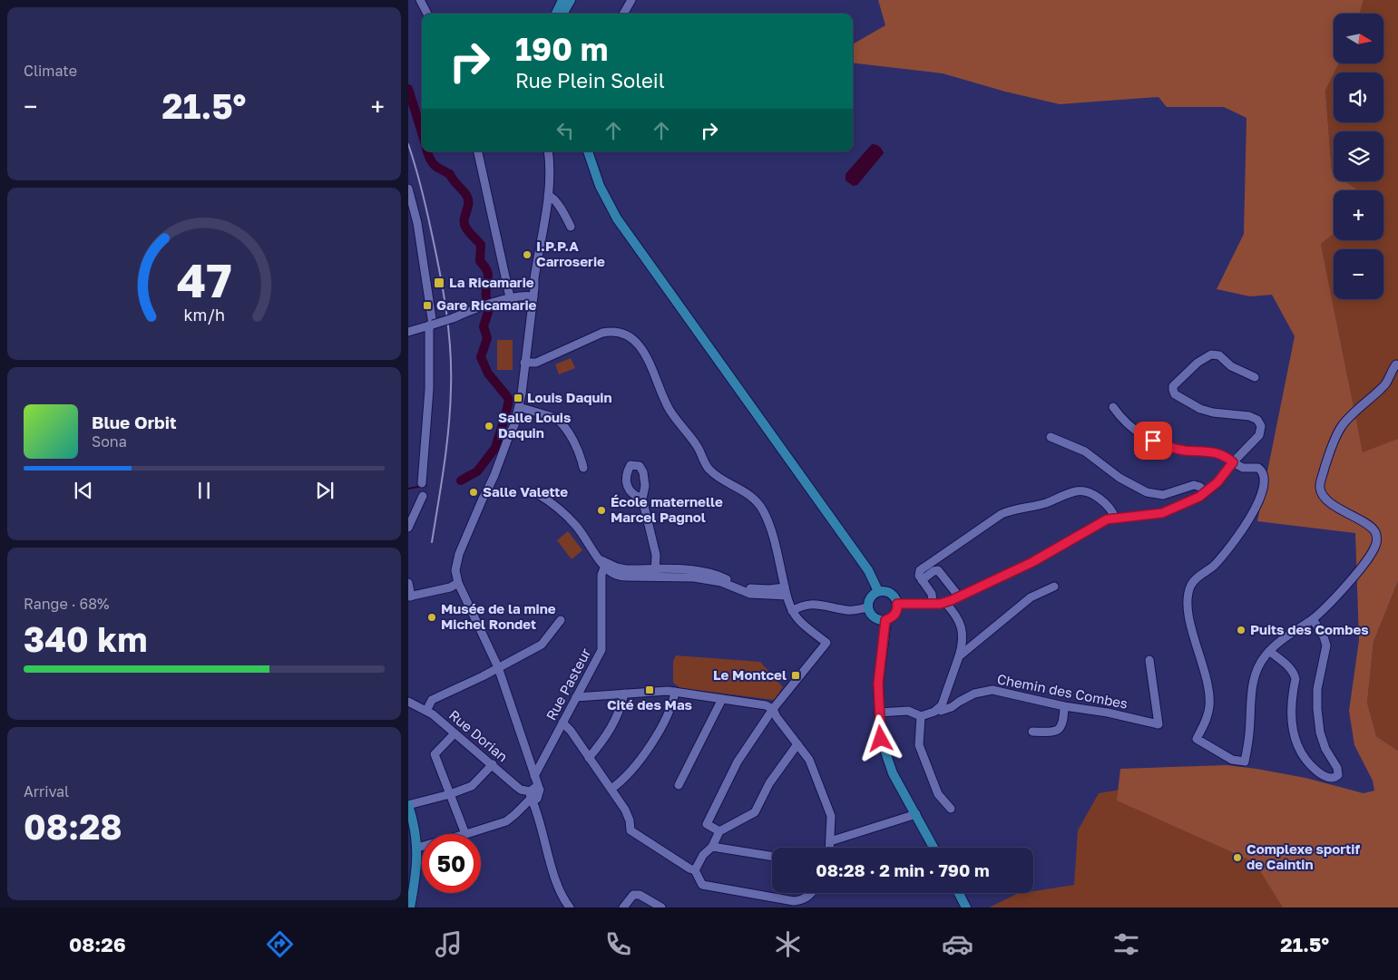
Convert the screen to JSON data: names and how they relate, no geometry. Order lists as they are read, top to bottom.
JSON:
{
  "streets": {
    "street": ["Rue Pasteur", "Chemin des Combes", "Rue Dorian"]
  },
  "places": {
    "other": [
      "I.P.P.A Carroserie",
      "Salle Louis Daquin",
      "Salle Valette",
      "École maternelle Marcel Pagnol",
      "Musée de la mine Michel Rondet",
      "Puits des Combes",
      "Complexe sportif de Caintin"
    ],
    "transit": [
      "La Ricamarie",
      "Gare Ricamarie",
      "Louis Daquin",
      "Le Montcel",
      "Cité des Mas"
    ]
  },
  "north": "right",
  "page": {
    "tile": [
      "Climate",
      ["Range · 68%", "340 km"],
      ["Arrival", "08:28"]
    ],
    "map_buttons": ["+", "−"],
    "turn": ["190 m", "Rue Plein Soleil"],
    "heat": ["−", "21.5°", "+"],
    "song": ["Blue Orbit", "Sona"],
    "limit": "50",
    "trip": "08:28 · 2 min · 790 m",
    "tabs": ["08:26", "21.5°"],
    "gauge": ["47", "km/h"]
  }
}
